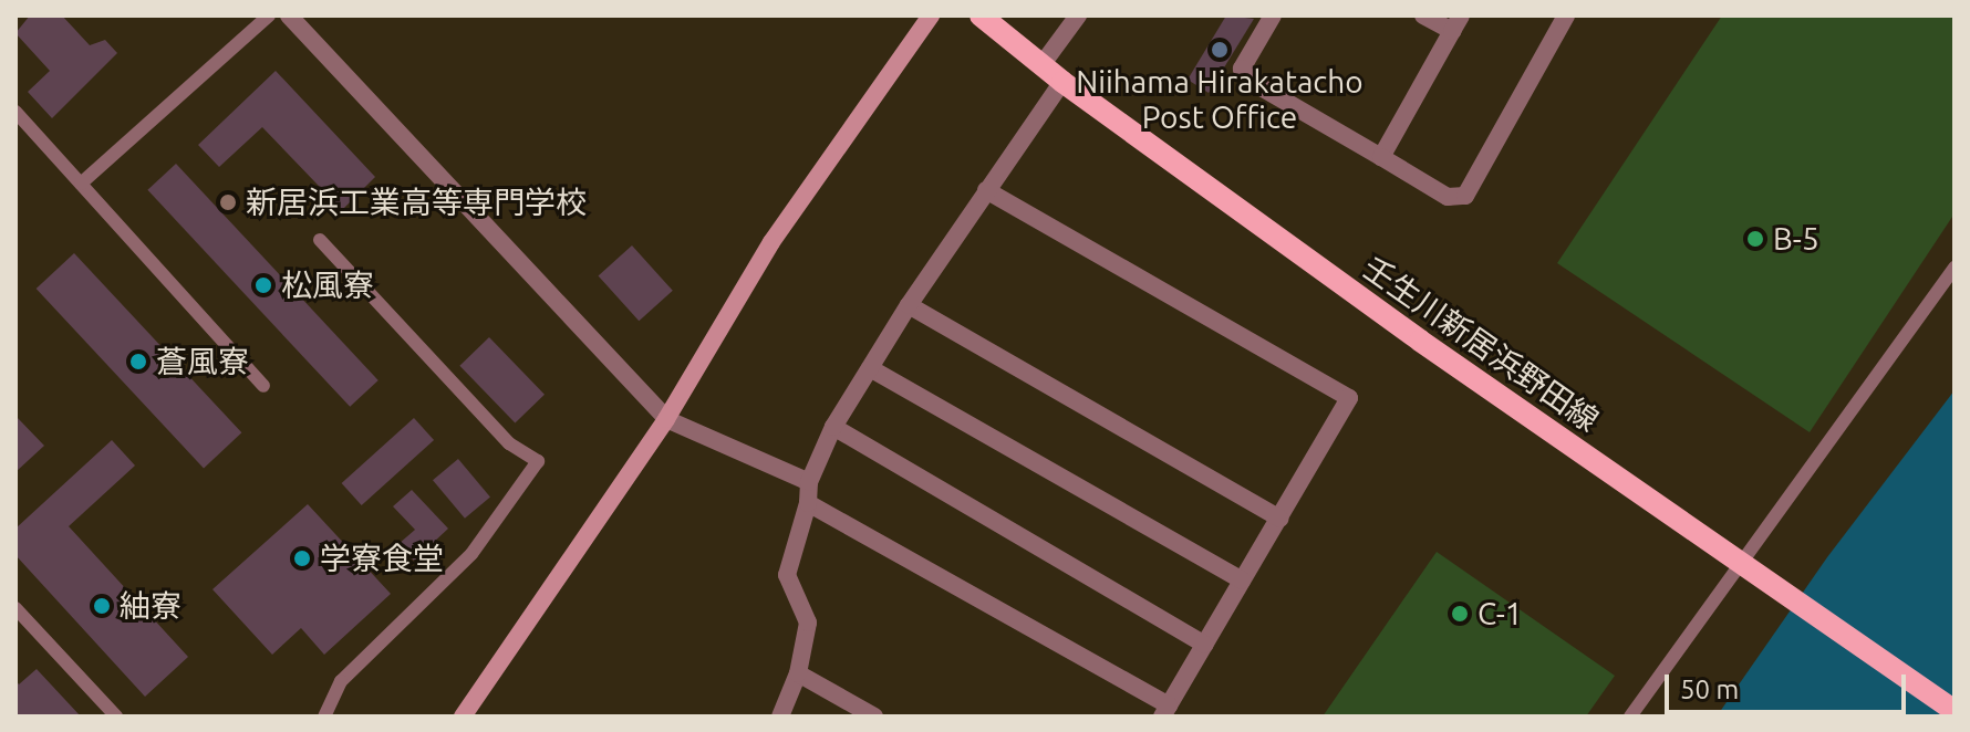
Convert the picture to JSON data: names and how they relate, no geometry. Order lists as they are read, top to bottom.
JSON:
{
  "streets": {
    "main road": ["壬生川新居浜野田線"]
  },
  "places": [
    "Niihama Hirakatacho Post Office",
    "新居浜工業高等専門学校",
    "B-5",
    "松風寮",
    "蒼風寮",
    "学寮食堂",
    "紬寮",
    "C-1"
  ],
  "scale_bar": "50 m"
}
